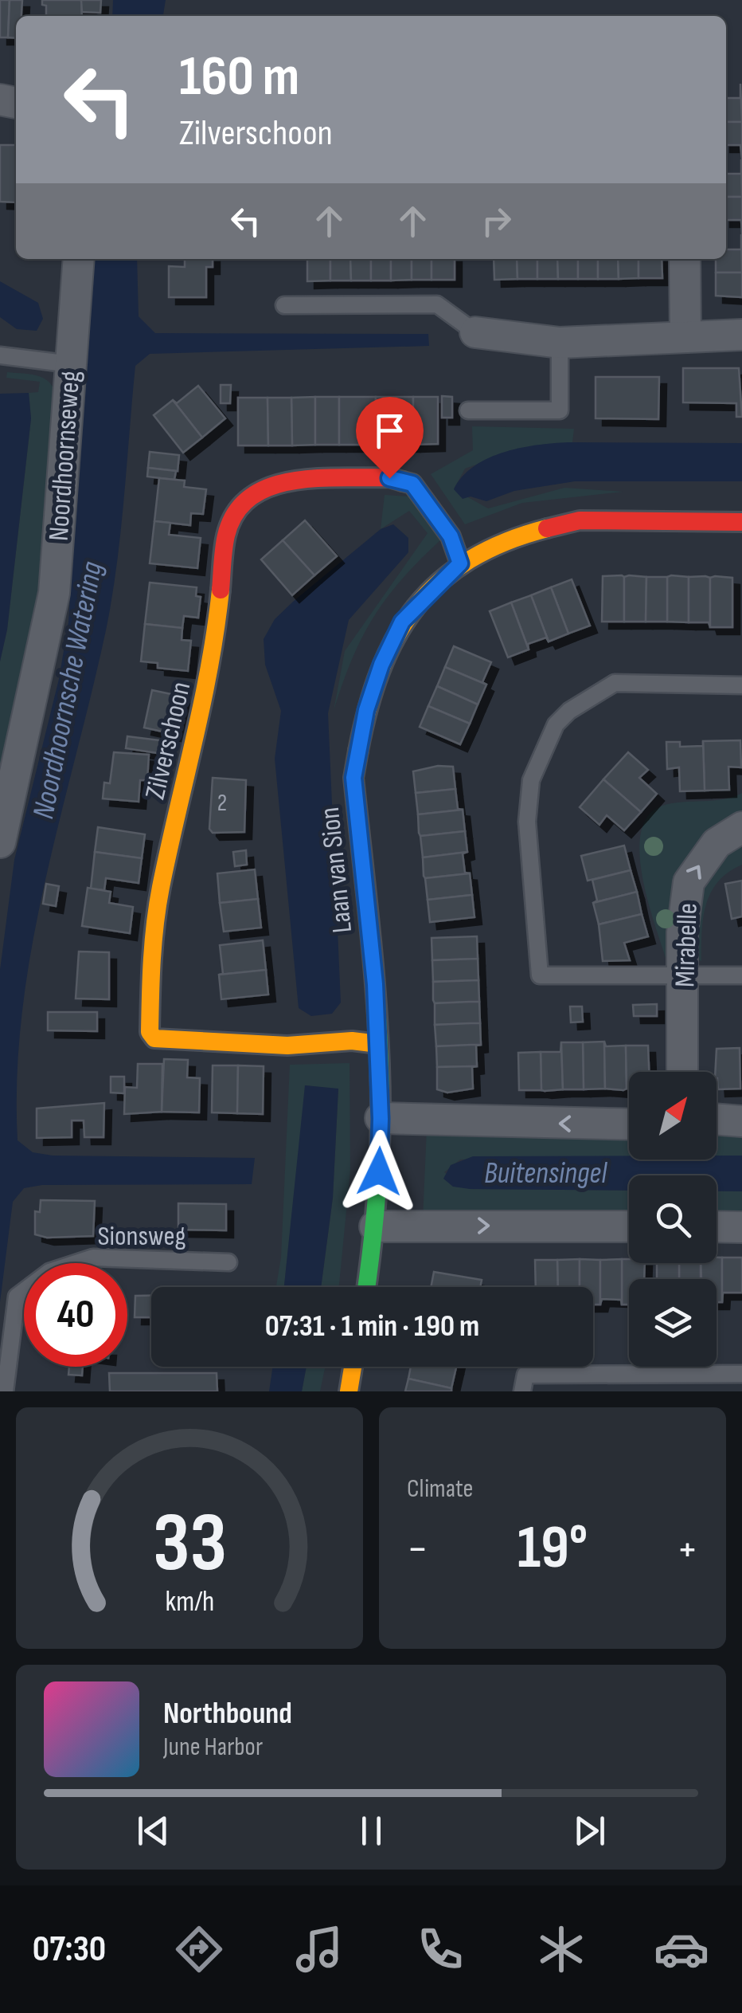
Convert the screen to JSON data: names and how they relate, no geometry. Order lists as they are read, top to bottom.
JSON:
{
  "streets": {
    "street": [
      "Noordhoornseweg",
      "Zilverschoon",
      "Laan van Sion",
      "Mirabelle"
    ],
    "lane": ["Sionsweg"]
  },
  "crossings": [
    ["Zilverschoon", "Laan van Sion"]
  ],
  "one_way": ["Mirabelle"],
  "water": ["Noordhoornsche Watering", "Buitensingel"],
  "house_numbers": ["2"],
  "north": "top right",
  "page": {
    "turn": ["160 m", "Zilverschoon"],
    "limit": "40",
    "trip": "07:31 · 1 min · 190 m",
    "tile": "Climate",
    "heat": ["−", "19°", "+"],
    "song": ["Northbound", "June Harbor"],
    "tabs": "07:30",
    "gauge": ["33", "km/h"]
  }
}
